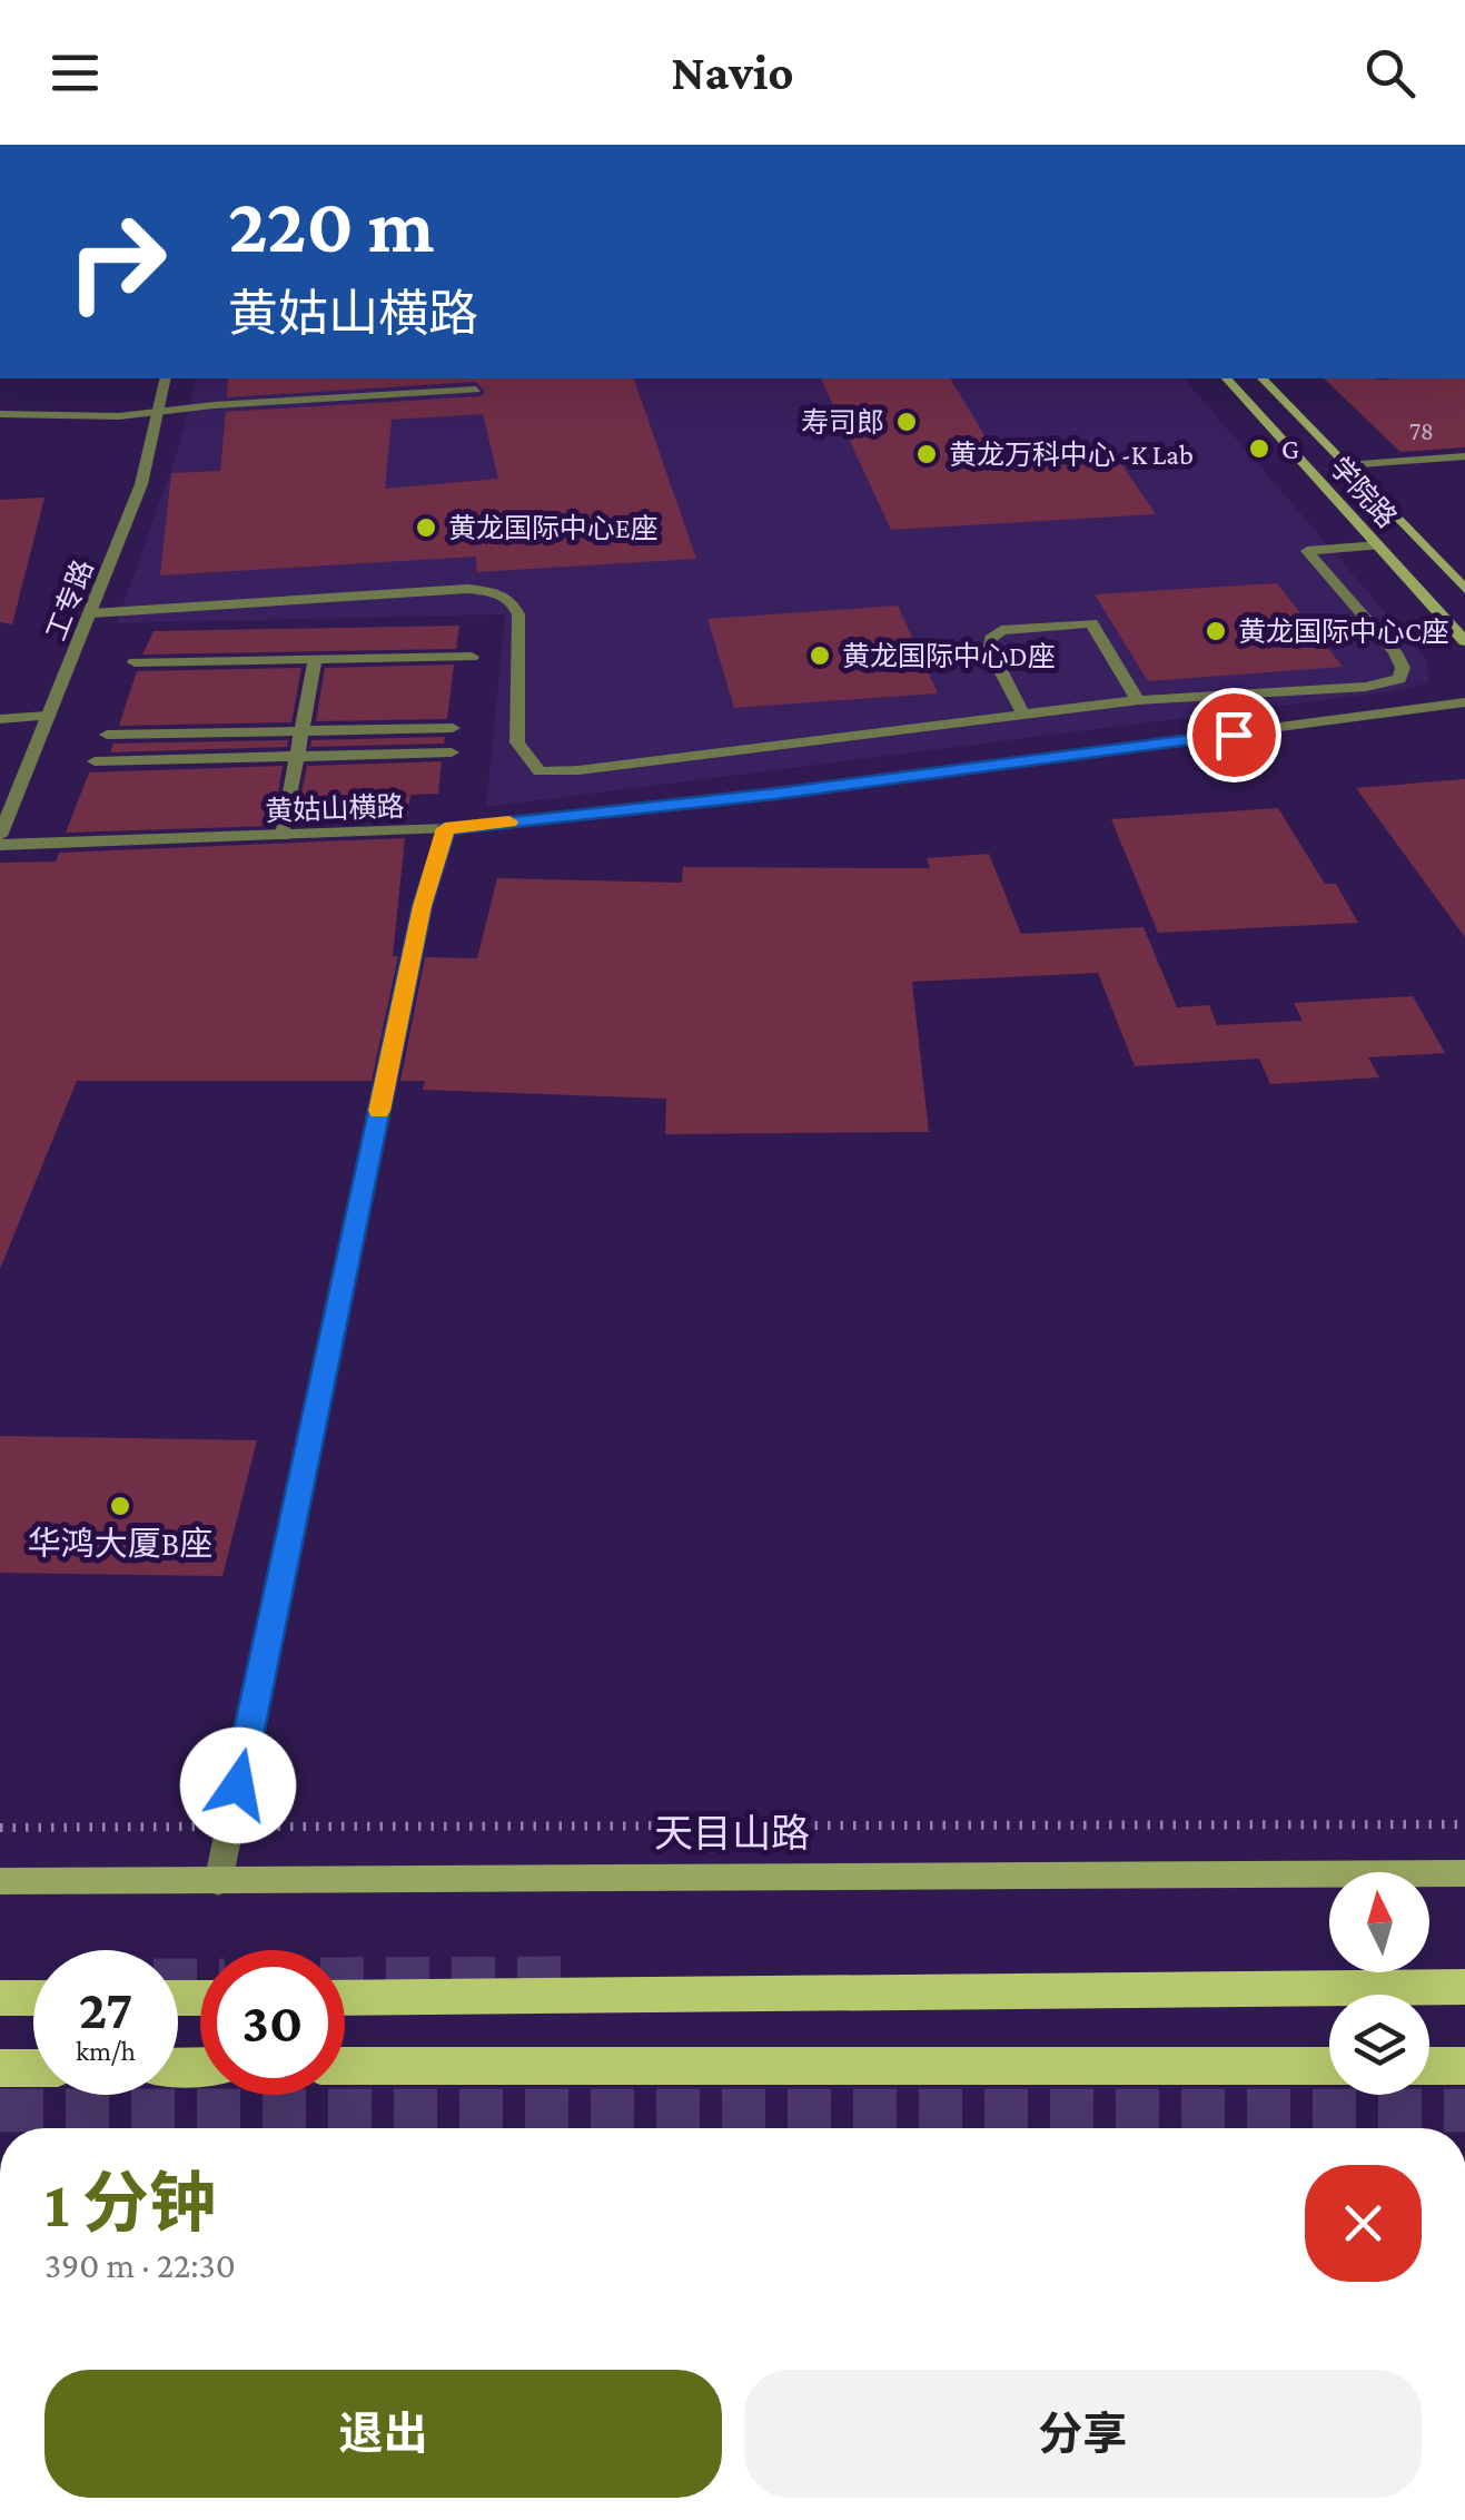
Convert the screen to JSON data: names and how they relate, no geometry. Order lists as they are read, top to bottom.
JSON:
{
  "streets": {
    "main road": ["学院路", "天目山路"],
    "street": ["工专路", "黄姑山横路"]
  },
  "places": [
    "寿司郎",
    "G",
    "黄龙万科中心 -K Lab",
    "黄龙国际中心E座",
    "黄龙国际中心C座",
    "黄龙国际中心D座",
    "华鸿大厦B座"
  ],
  "house_numbers": ["78"],
  "north": "top",
  "page": {
    "header": "Navio",
    "turn": ["220 m", "黄姑山横路"],
    "speed": "27 km/h",
    "limit": "30",
    "heading": ["1 分钟", "390 m · 22:30"],
    "buttons": ["退出", "分享"]
  }
}
